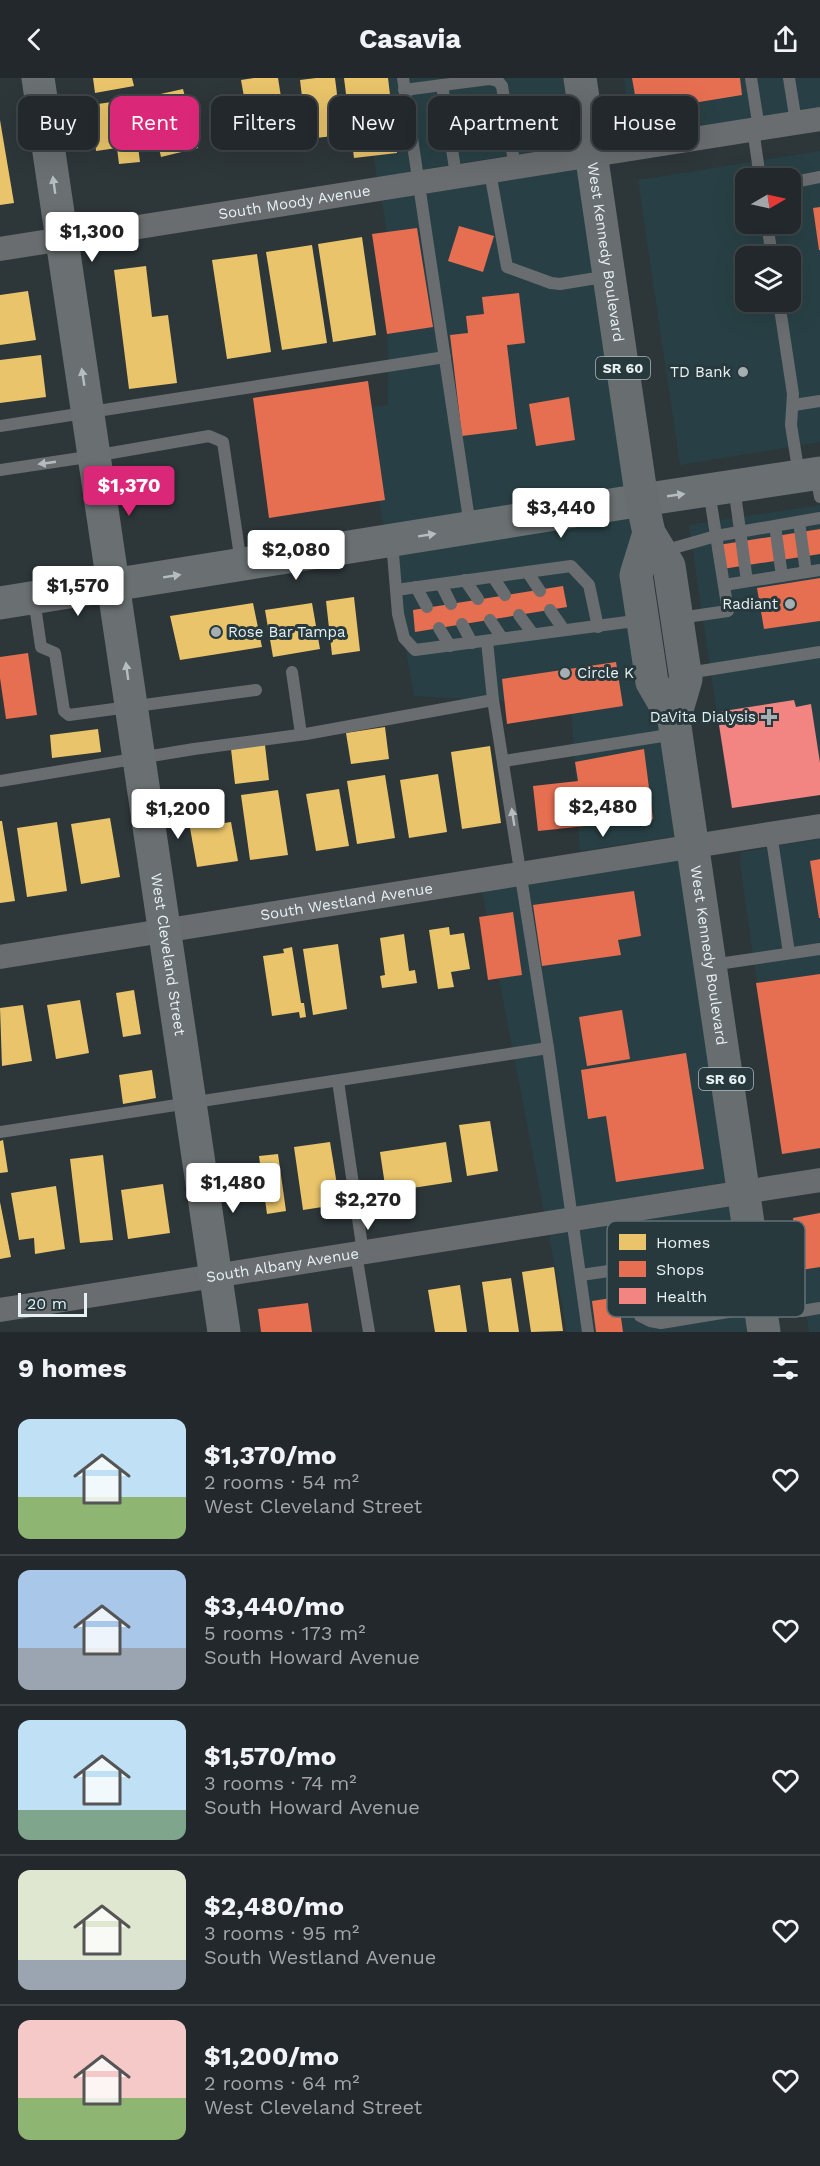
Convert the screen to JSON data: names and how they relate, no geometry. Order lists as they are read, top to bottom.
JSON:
{
  "streets": {
    "main road": ["West Kennedy Boulevard", "SR 60", "West Cleveland Street"],
    "street": ["South Moody Avenue", "South Westland Avenue", "South Albany Avenue"]
  },
  "crossings": [
    ["South Moody Avenue", "West Kennedy Boulevard"],
    ["South Moody Avenue", "West Cleveland Street"],
    ["West Kennedy Boulevard", "South Westland Avenue"],
    ["West Kennedy Boulevard", "South Albany Avenue"],
    ["South Westland Avenue", "West Cleveland Street"],
    ["West Cleveland Street", "South Albany Avenue"]
  ],
  "one_way": ["West Cleveland Street"],
  "places": {
    "other": [
      "TD Bank",
      "Radiant",
      "Rose Bar Tampa",
      "Circle K"
    ],
    "health": ["DaVita Dialysis"]
  },
  "legend": ["Homes", "Shops", "Health"],
  "scale_bar": "20 m",
  "north": "right",
  "page": {
    "header": "Casavia",
    "chip": [
      "Buy",
      "Rent",
      "Filters",
      "New",
      "Apartment",
      "House"
    ],
    "price": [
      "$1,300",
      "$1,370",
      "$3,440",
      "$2,080",
      "$1,570",
      "$2,480",
      "$1,200",
      "$1,480",
      "$2,270"
    ],
    "scale": "20 m",
    "heading": "9 homes",
    "list": [
      {
        "name": "$1,370/mo",
        "note": "2 rooms · 54 m² · West Cleveland Street"
      },
      {
        "name": "$3,440/mo",
        "note": "5 rooms · 173 m² · South Howard Avenue"
      },
      {
        "name": "$1,570/mo",
        "note": "3 rooms · 74 m² · South Howard Avenue"
      },
      {
        "name": "$2,480/mo",
        "note": "3 rooms · 95 m² · South Westland Avenue"
      },
      {
        "name": "$1,200/mo",
        "note": "2 rooms · 64 m² · West Cleveland Street"
      }
    ]
  }
}
